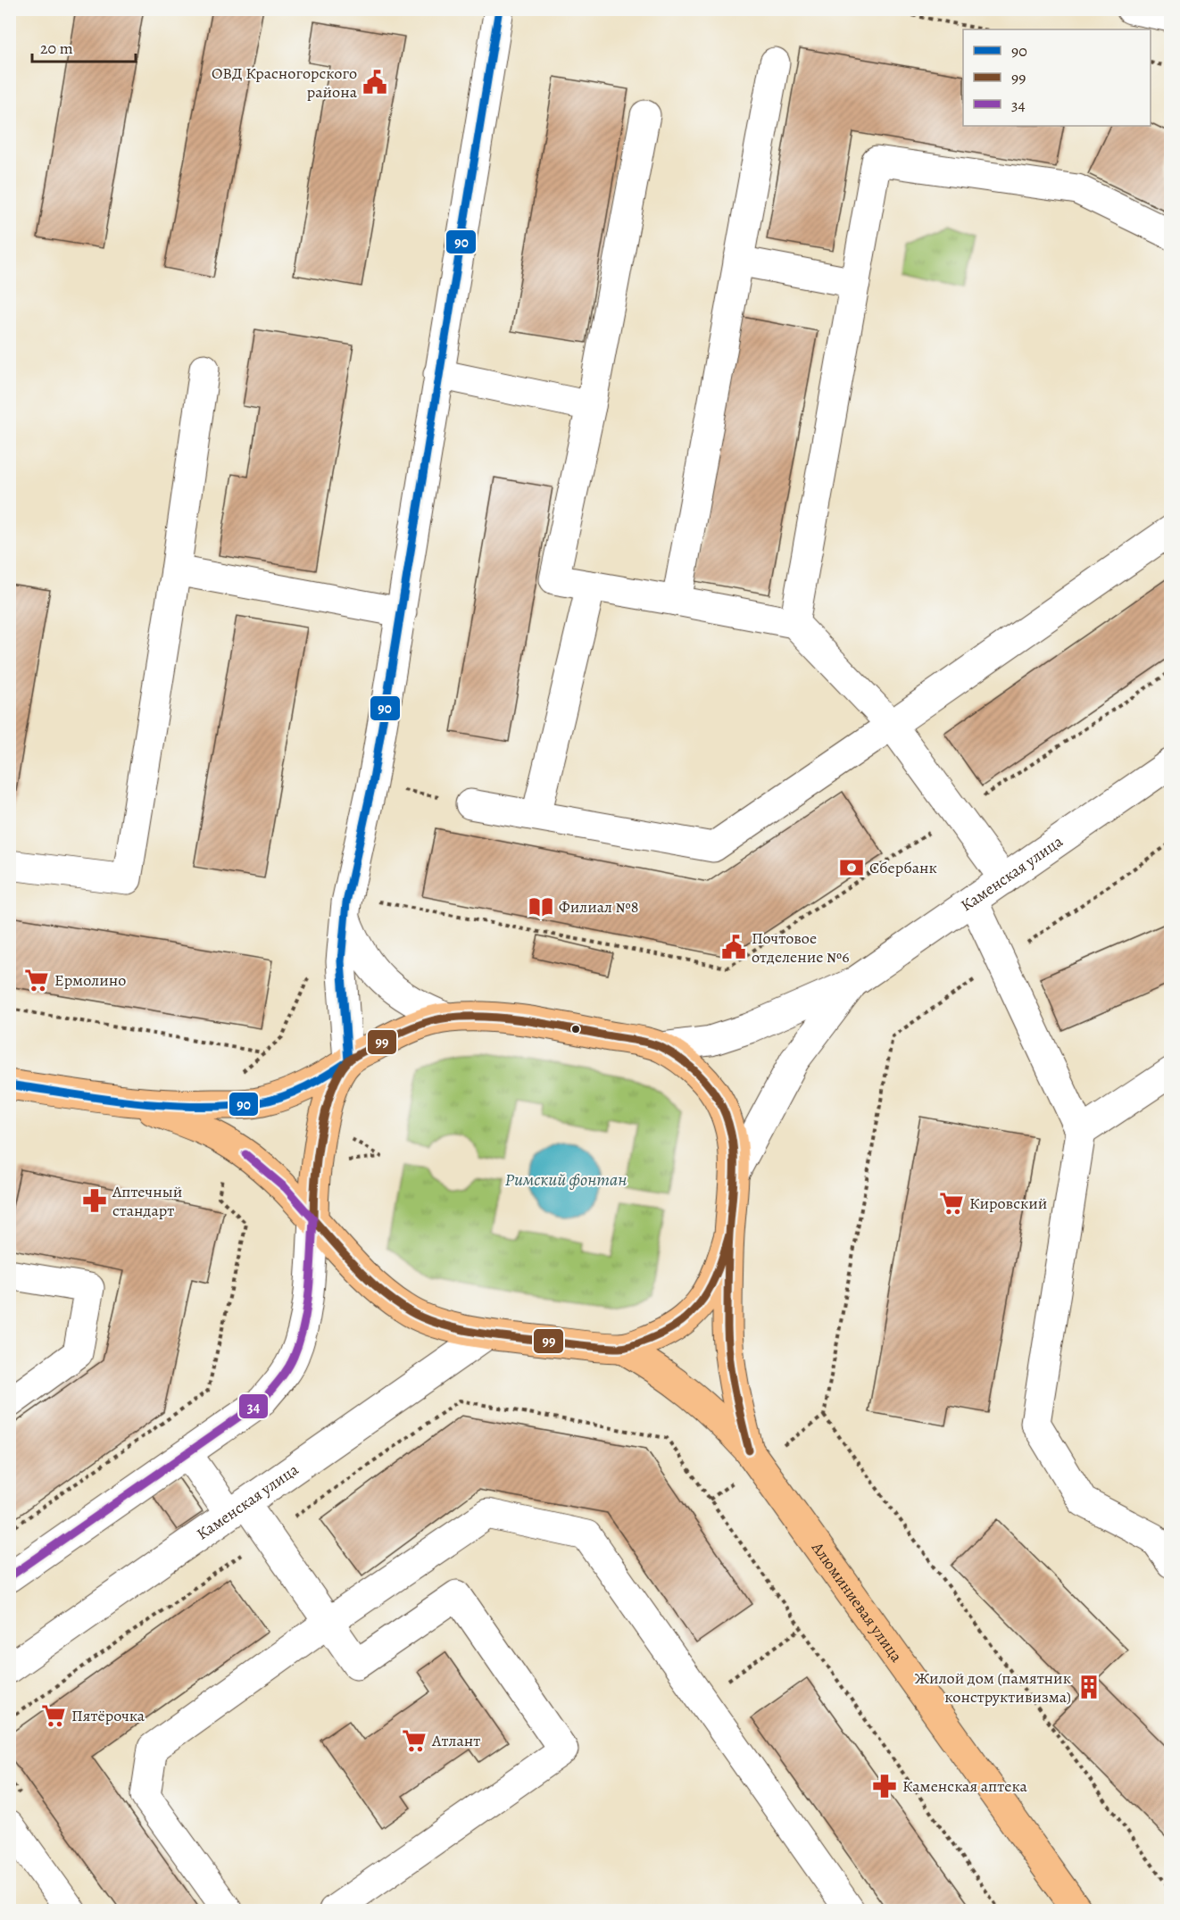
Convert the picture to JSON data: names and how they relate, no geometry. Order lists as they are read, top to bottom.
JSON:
{
  "streets": {
    "main road": ["Алюминиевая улица"],
    "street": ["Каменская улица"]
  },
  "water": ["Римский фонтан"],
  "places": {
    "public building": ["ОВД Красногорского района", "Почтовое отделение №6"],
    "bank": ["Сбербанк"],
    "library": ["Филиал №8"],
    "supermarket": [
      "Ермолино",
      "Кировский",
      "Пятёрочка",
      "Атлант"
    ],
    "pharmacy": ["Аптечный стандарт", "Каменская аптека"],
    "building": ["Жилой дом (памятник конструктивизма)"]
  },
  "lines": ["transit line 90", "transit line 99", "transit line 34"],
  "legend": ["90", "99", "34"],
  "scale_bar": "20 m"
}
